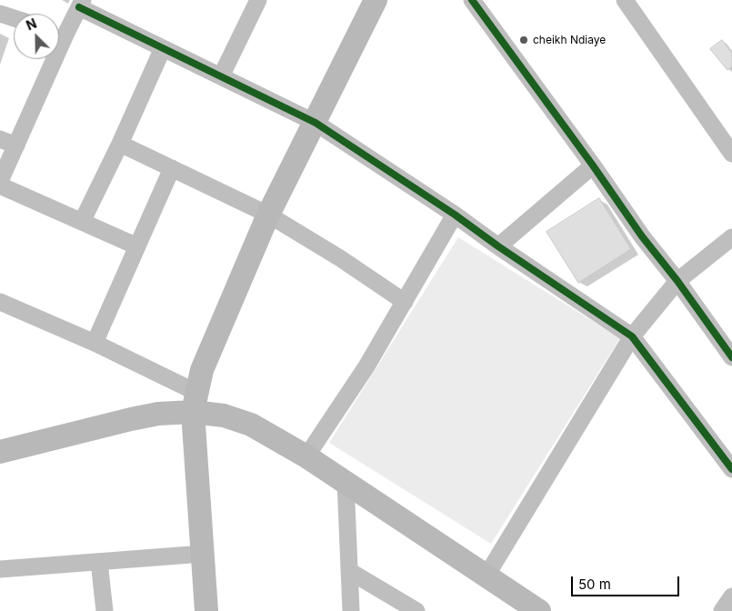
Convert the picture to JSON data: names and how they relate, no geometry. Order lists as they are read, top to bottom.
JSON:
{
  "places": ["cheikh Ndiaye"],
  "scale_bar": "50 m",
  "north": "top left"
}
